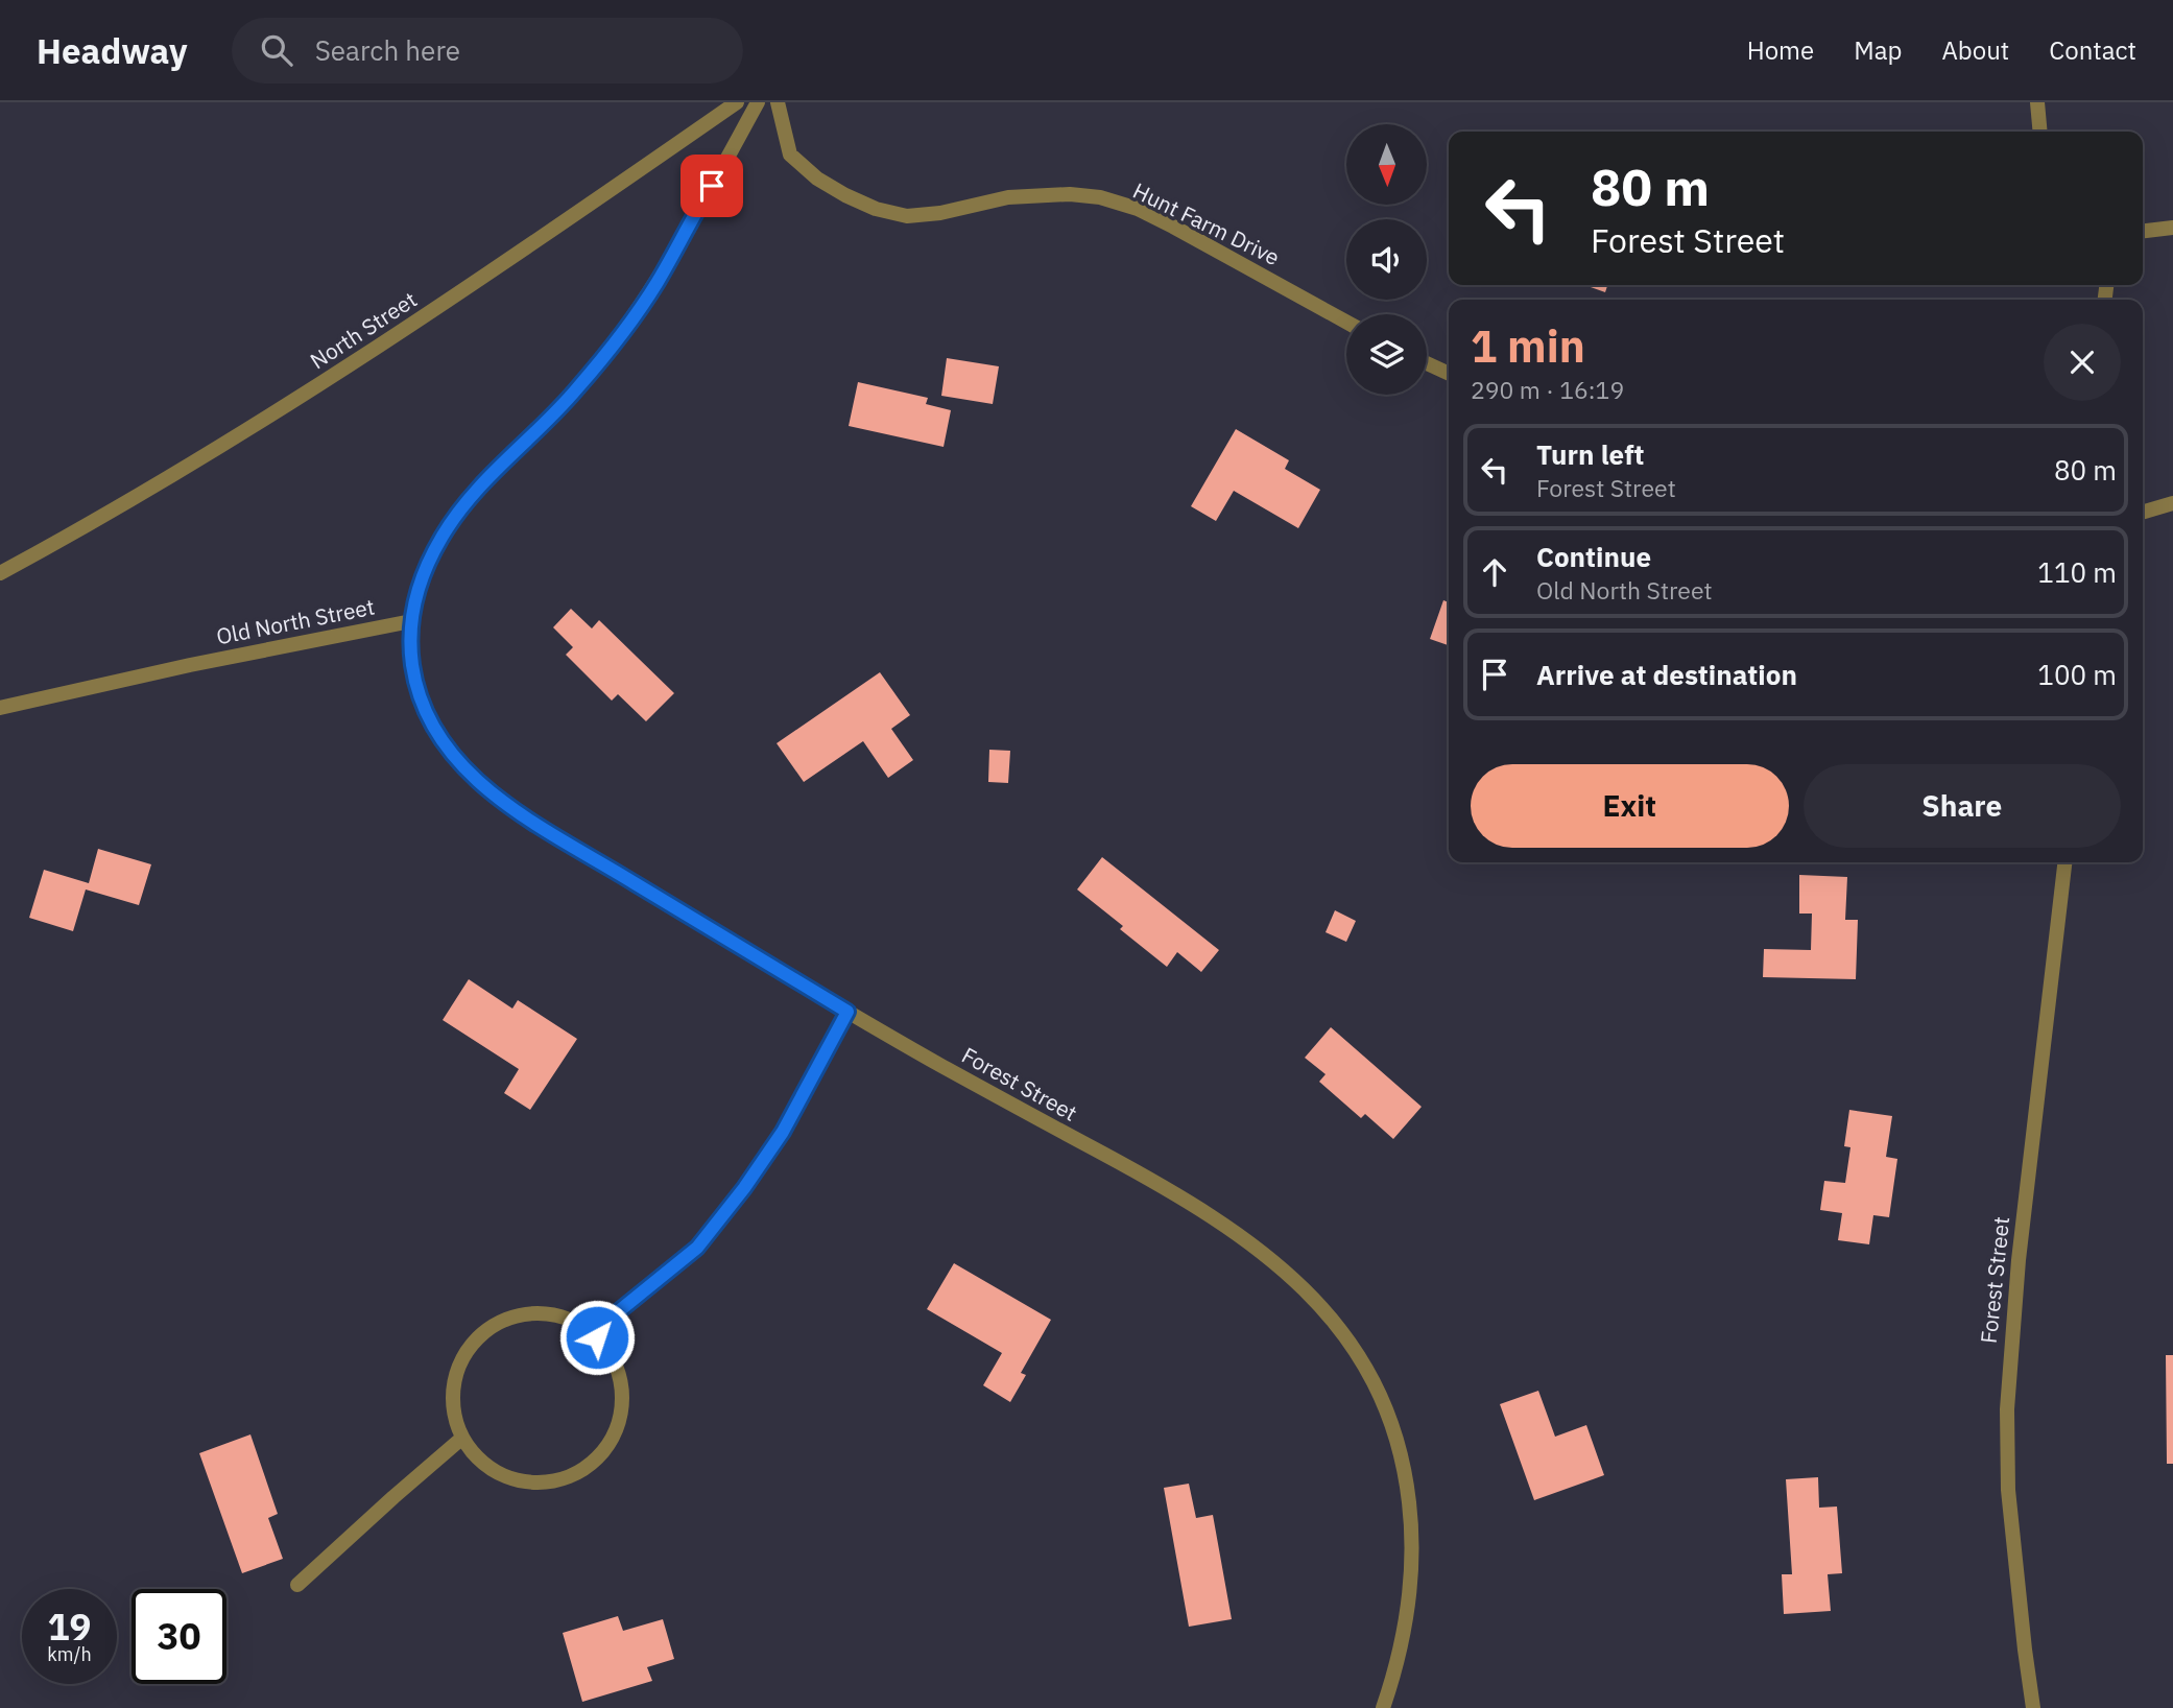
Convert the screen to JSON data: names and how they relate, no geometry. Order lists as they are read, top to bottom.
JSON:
{
  "streets": {
    "street": [
      "Hunt Farm Drive",
      "North Street",
      "Old North Street",
      "Forest Street"
    ]
  },
  "crossings": [
    ["Old North Street", "Forest Street"]
  ],
  "north": "bottom",
  "page": {
    "header": "Headway",
    "search": "Search here",
    "nav": [
      "Home",
      "Map",
      "About",
      "Contact"
    ],
    "turn": ["80 m", "Forest Street"],
    "heading": ["1 min", "290 m · 16:19"],
    "list": [
      {
        "name": "Turn left",
        "note": "Forest Street",
        "value": "80 m"
      },
      {
        "name": "Continue",
        "note": "Old North Street",
        "value": "110 m"
      },
      {
        "name": "Arrive at destination",
        "value": "100 m"
      }
    ],
    "buttons": ["Exit", "Share"],
    "speed": "19 km/h",
    "limit": "30"
  }
}
